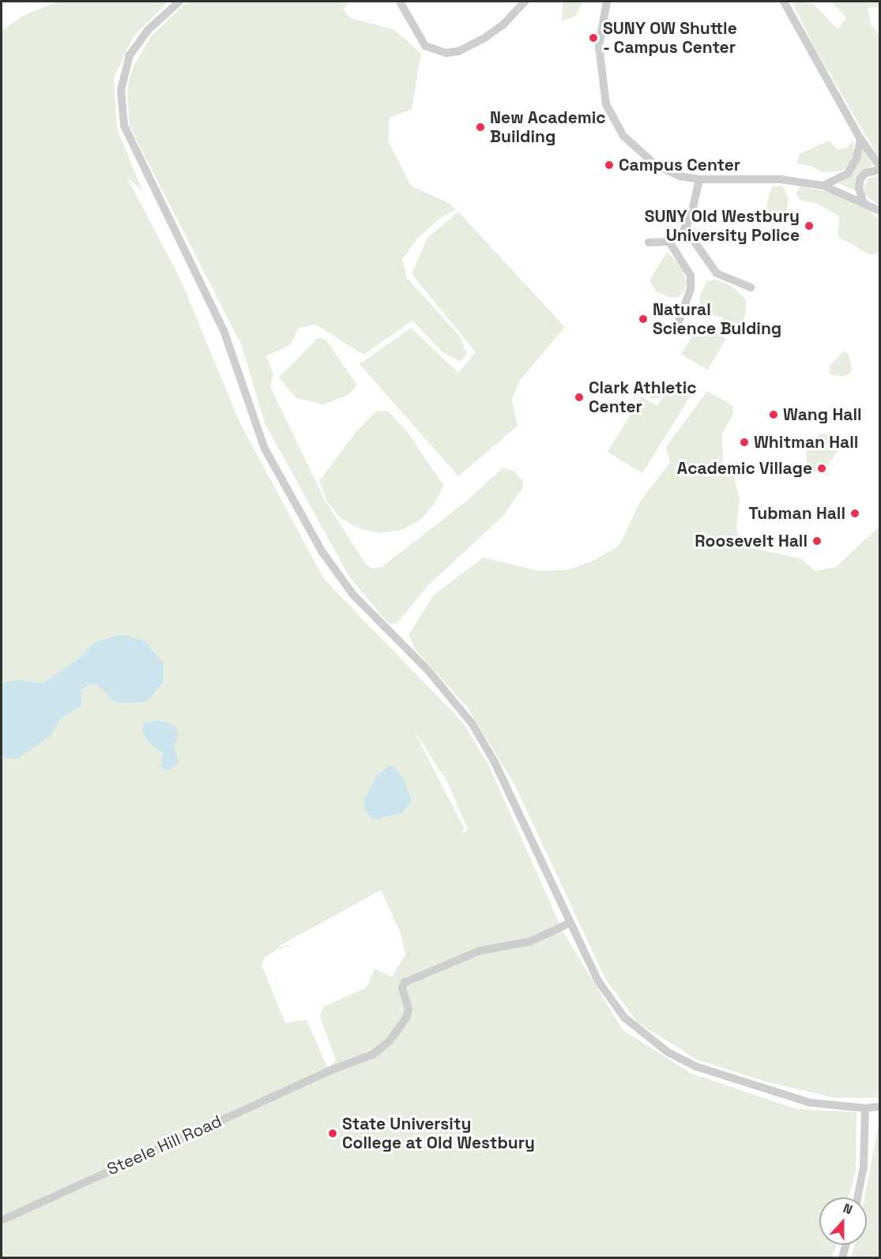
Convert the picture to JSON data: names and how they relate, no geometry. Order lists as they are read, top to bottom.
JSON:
{
  "streets": {
    "street": ["Steele Hill Road"]
  },
  "places": [
    "SUNY OW Shuttle - Campus Center",
    "New Academic Building",
    "Campus Center",
    "SUNY Old Westbury University Police",
    "Natural Science Bulding",
    "Clark Athletic Center",
    "Wang Hall",
    "Whitman Hall",
    "Academic Village",
    "Tubman Hall",
    "Roosevelt Hall",
    "State University College at Old Westbury"
  ],
  "north": "top"
}
